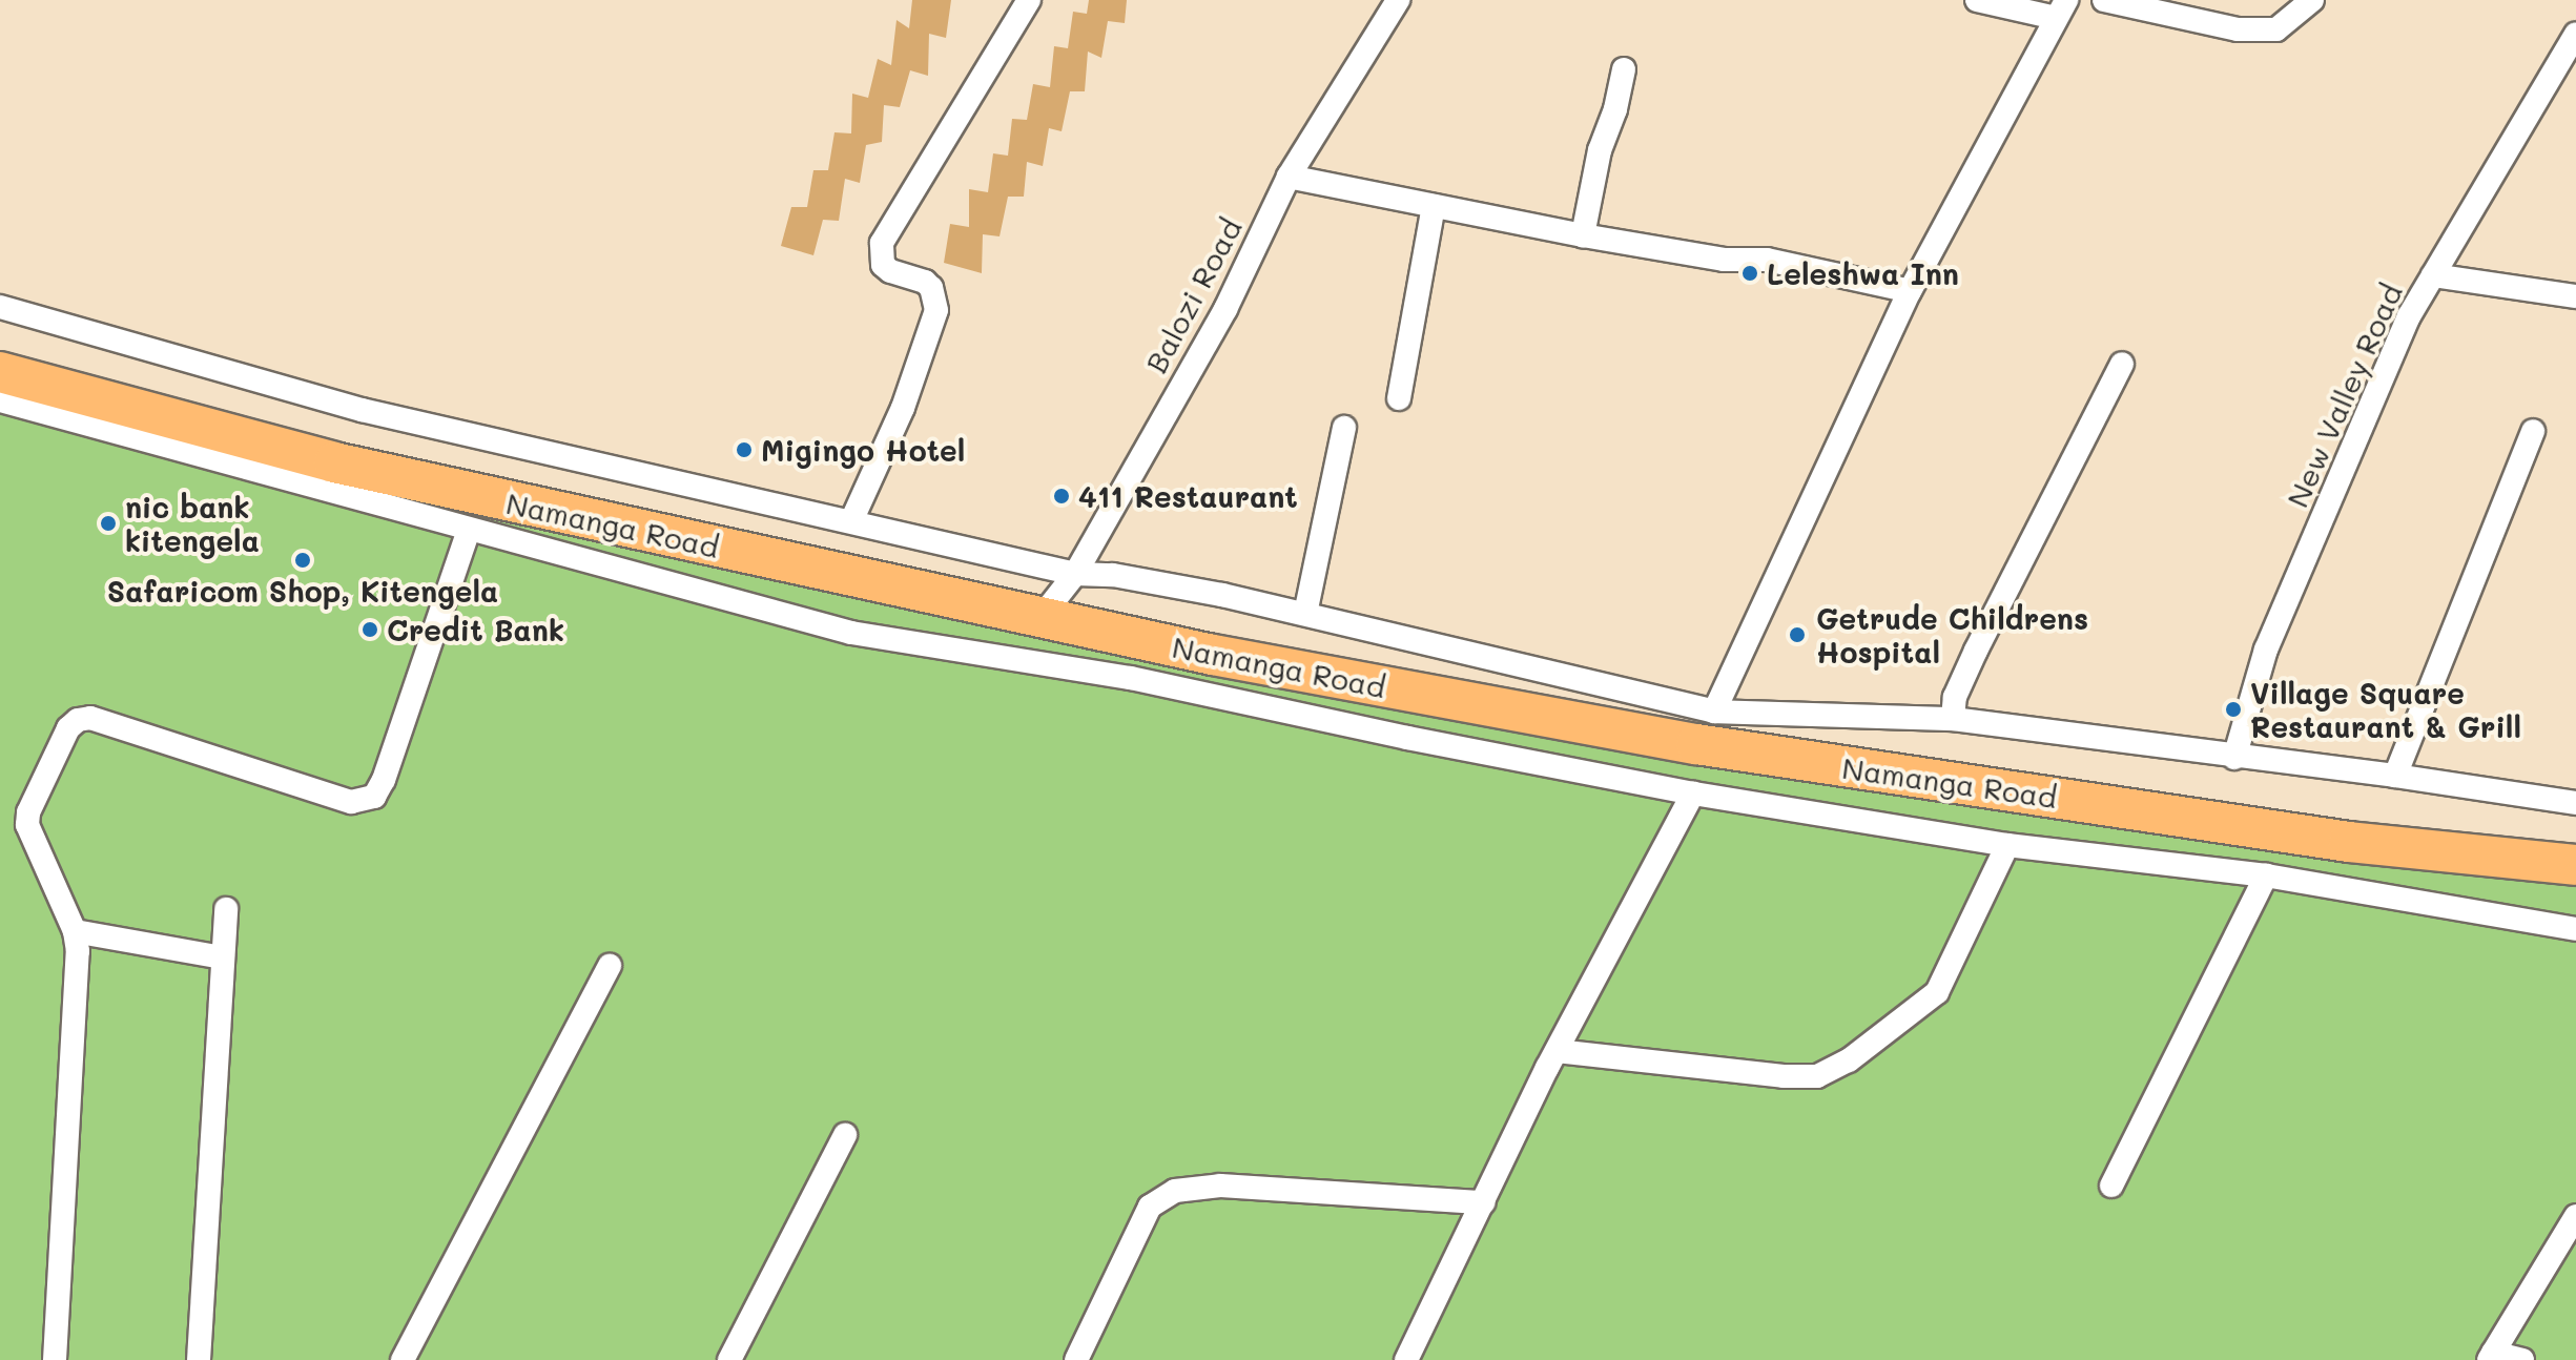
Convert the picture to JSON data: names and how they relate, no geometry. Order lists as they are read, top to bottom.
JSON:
{
  "streets": {
    "highway": ["Namanga Road"],
    "street": ["Balozi Road", "New Valley Road"]
  },
  "crossings": [
    ["Balozi Road", "Namanga Road"]
  ],
  "places": [
    "Leleshwa Inn",
    "Migingo Hotel",
    "411 Restaurant",
    "nic bank kitengela",
    "Safaricom Shop, Kitengela",
    "Credit Bank",
    "Getrude Childrens Hospital",
    "Village Square Restaurant & Grill"
  ]
}
